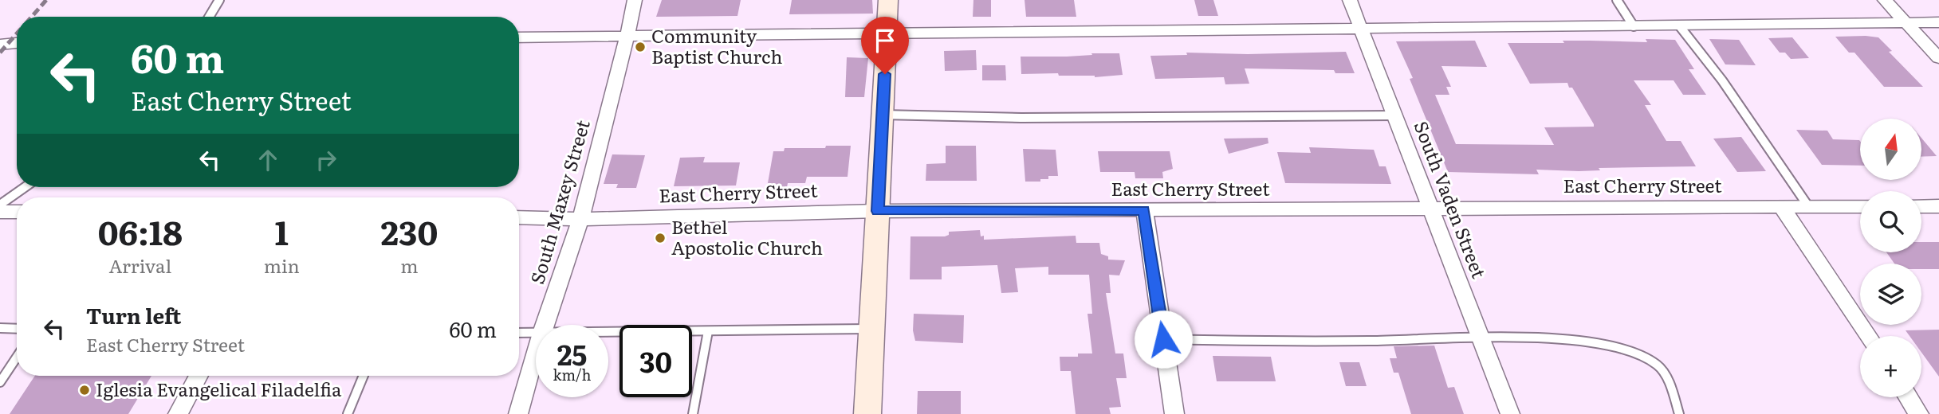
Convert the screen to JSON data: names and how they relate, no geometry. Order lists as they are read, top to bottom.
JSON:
{
  "streets": {
    "street": ["East Cherry Street", "South Vaden Street", "South Maxey Street"]
  },
  "crossings": [
    ["East Cherry Street", "South Vaden Street"],
    ["East Cherry Street", "South Maxey Street"]
  ],
  "places": ["Community Baptist Church", "Bethel Apostolic Church", "Iglesia Evangelical Filadelfia"],
  "north": "top",
  "page": {
    "turn": ["60 m", "East Cherry Street"],
    "map_buttons": "+",
    "eta": [
      "06:18",
      "Arrival",
      "1",
      "min",
      "230",
      "m"
    ],
    "list": [
      {
        "name": "Turn left",
        "note": "East Cherry Street",
        "value": "60 m"
      }
    ],
    "speed": "25 km/h",
    "limit": "30"
  }
}
